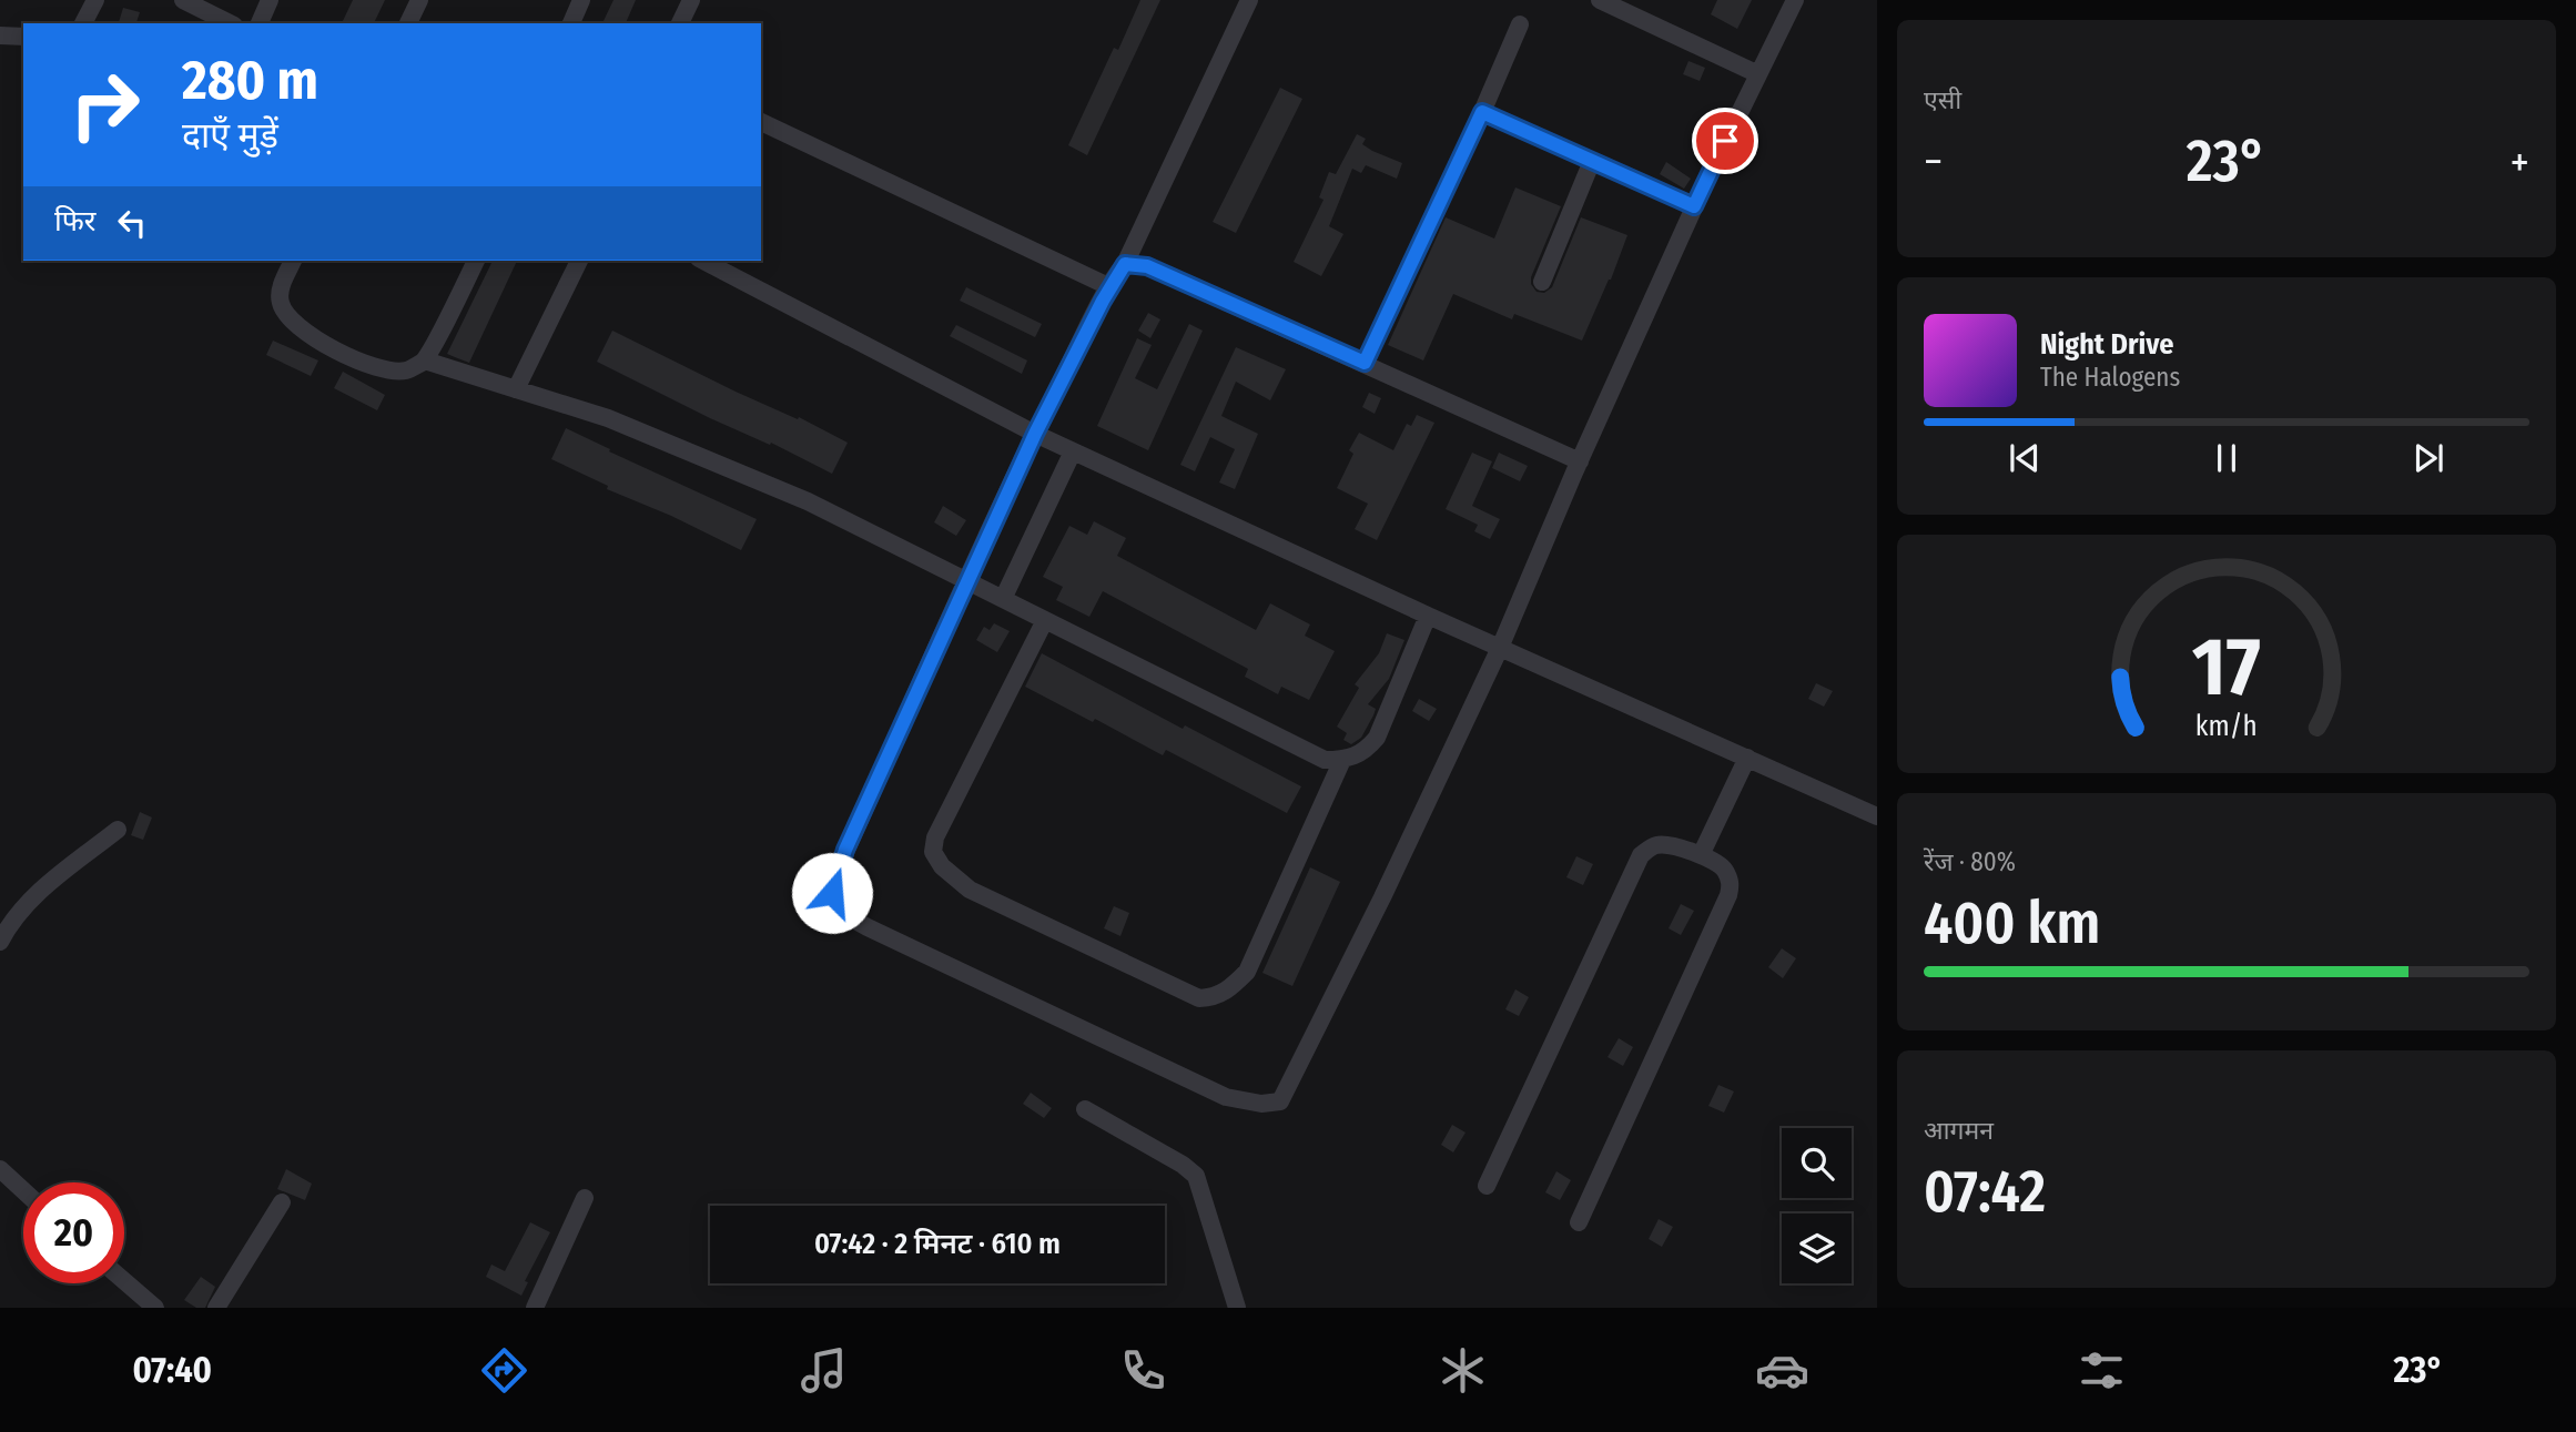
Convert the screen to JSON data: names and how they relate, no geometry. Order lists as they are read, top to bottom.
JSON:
{
  "page": {
    "tile": [
      "एसी",
      ["रेंज · 80%", "400 km"],
      ["आगमन", "07:42"]
    ],
    "turn": ["280 m", "दाएँ मुड़ें"],
    "heat": ["−", "23°", "+"],
    "then": "फिर",
    "song": ["Night Drive", "The Halogens"],
    "limit": "20",
    "trip": "07:42 · 2 मिनट · 610 m",
    "tabs": ["07:40", "23°"],
    "gauge": ["17", "km/h"]
  }
}
